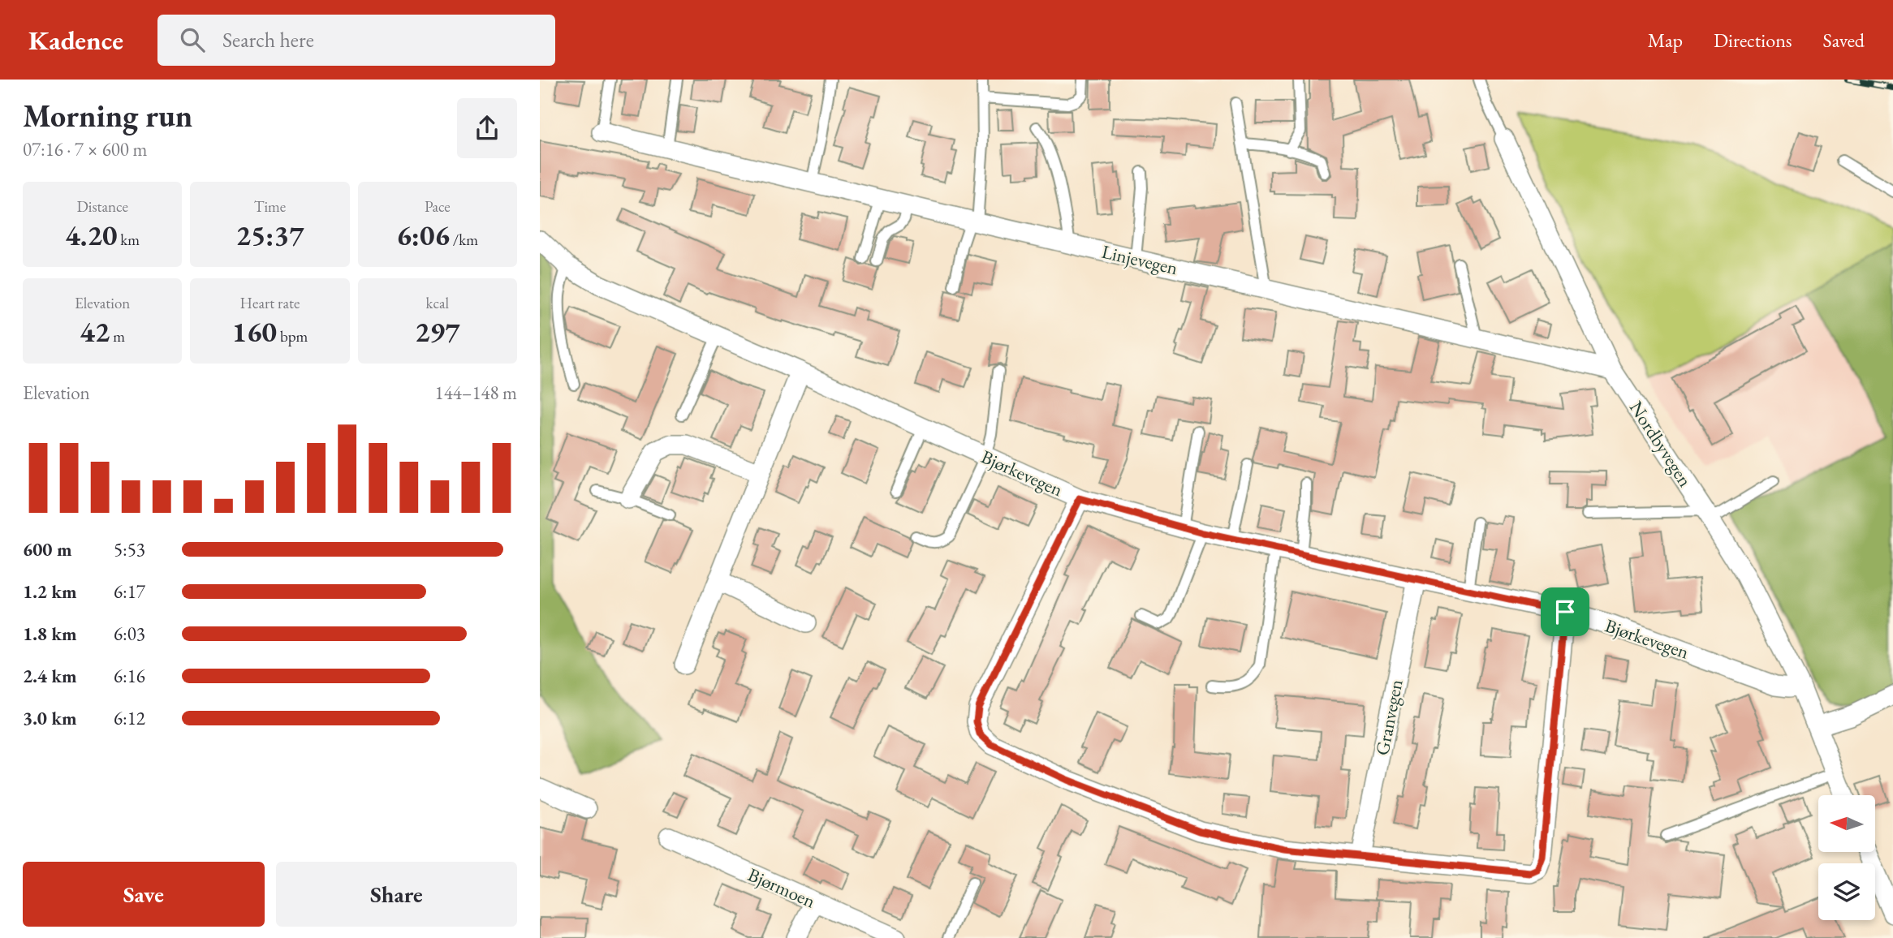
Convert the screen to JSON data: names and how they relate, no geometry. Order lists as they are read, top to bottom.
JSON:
{
  "streets": {
    "street": [
      "Linjevegen",
      "Nordbyvegen",
      "Bjørkevegen",
      "Granvegen",
      "Bjørmoen"
    ]
  },
  "crossings": [
    ["Linjevegen", "Nordbyvegen"],
    ["Nordbyvegen", "Bjørkevegen"],
    ["Bjørkevegen", "Granvegen"]
  ],
  "north": "left",
  "page": {
    "header": "Kadence",
    "search": "Search here",
    "nav": ["Map", "Directions", "Saved"],
    "heading": ["Morning run", "07:16 · 7 × 600 m"],
    "stats": [
      ["Distance", "4.20 km"],
      ["Time", "25:37"],
      ["Pace", "6:06 /km"],
      ["Elevation", "42 m"],
      ["Heart rate", "160 bpm"],
      ["kcal", "297"]
    ],
    "chart": ["Elevation", "144–148 m"],
    "list": [
      {
        "name": "600 m",
        "note": "5:53"
      },
      {
        "name": "1.2 km",
        "note": "6:17"
      },
      {
        "name": "1.8 km",
        "note": "6:03"
      },
      {
        "name": "2.4 km",
        "note": "6:16"
      },
      {
        "name": "3.0 km",
        "note": "6:12"
      }
    ],
    "buttons": ["Save", "Share"]
  }
}
